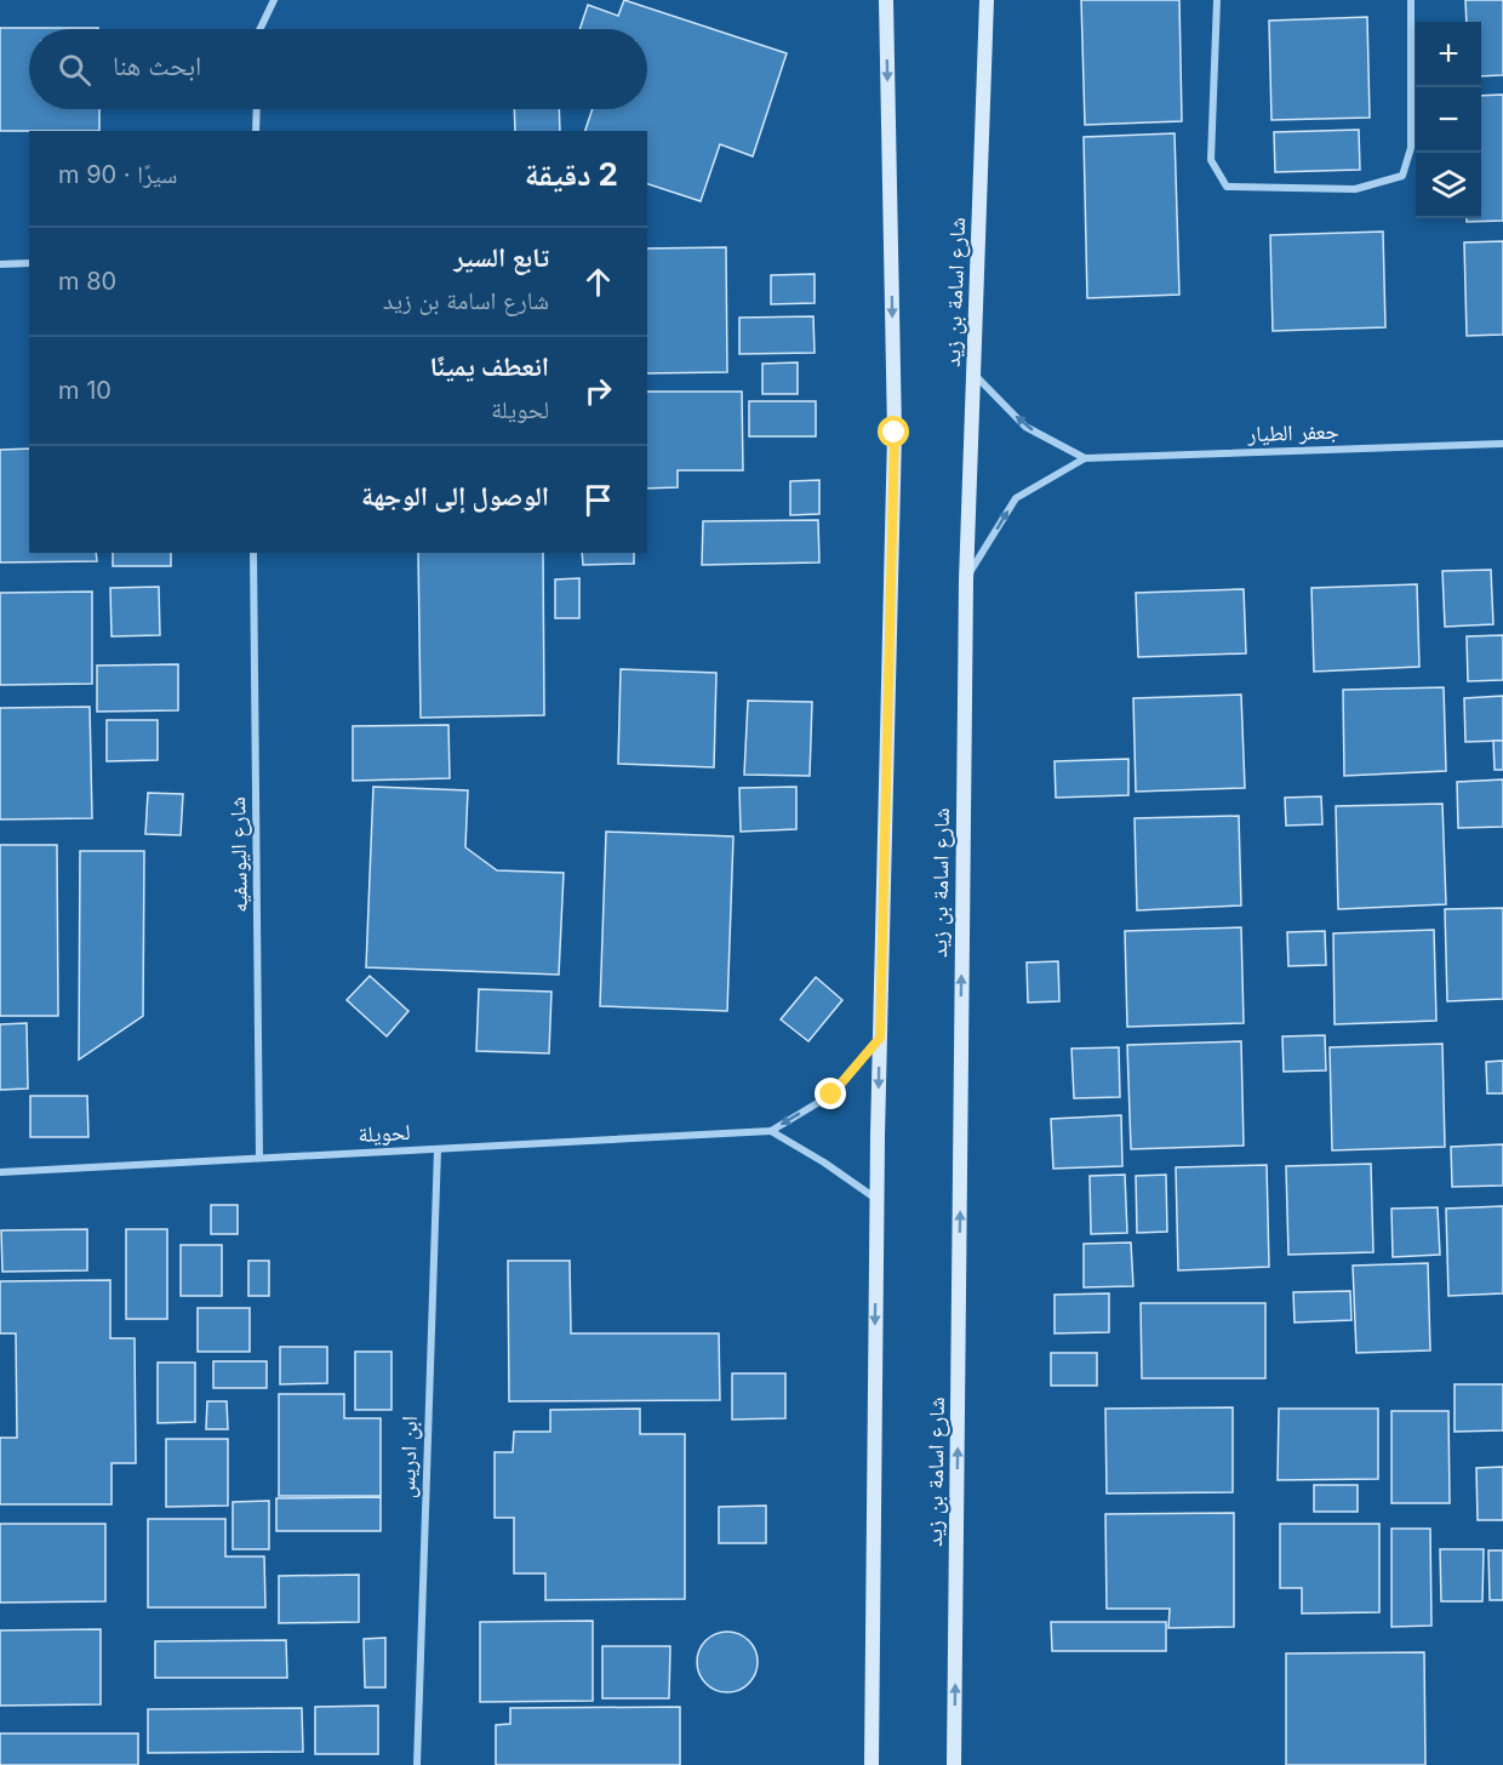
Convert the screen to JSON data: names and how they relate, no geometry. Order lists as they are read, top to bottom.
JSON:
{
  "streets": {
    "street": [
      "شارع اسامة بن زيد",
      "جعفر الطيار",
      "شارع اليوسفيه",
      "لحويلة",
      "ابن ادريس"
    ]
  },
  "crossings": [
    ["شارع اسامة بن زيد", "جعفر الطيار"],
    ["شارع اليوسفيه", "لحويلة"],
    ["لحويلة", "ابن ادريس"]
  ],
  "page": {
    "map_buttons": ["+", "−"],
    "search": "ابحث هنا",
    "heading": ["2 دقيقة", "سيرًا · 90 m"],
    "list": [
      ["تابع السير", "شارع اسامة بن زيد", "80 m"],
      ["انعطف يمينًا", "لحويلة", "10 m"],
      "الوصول إلى الوجهة"
    ]
  }
}
